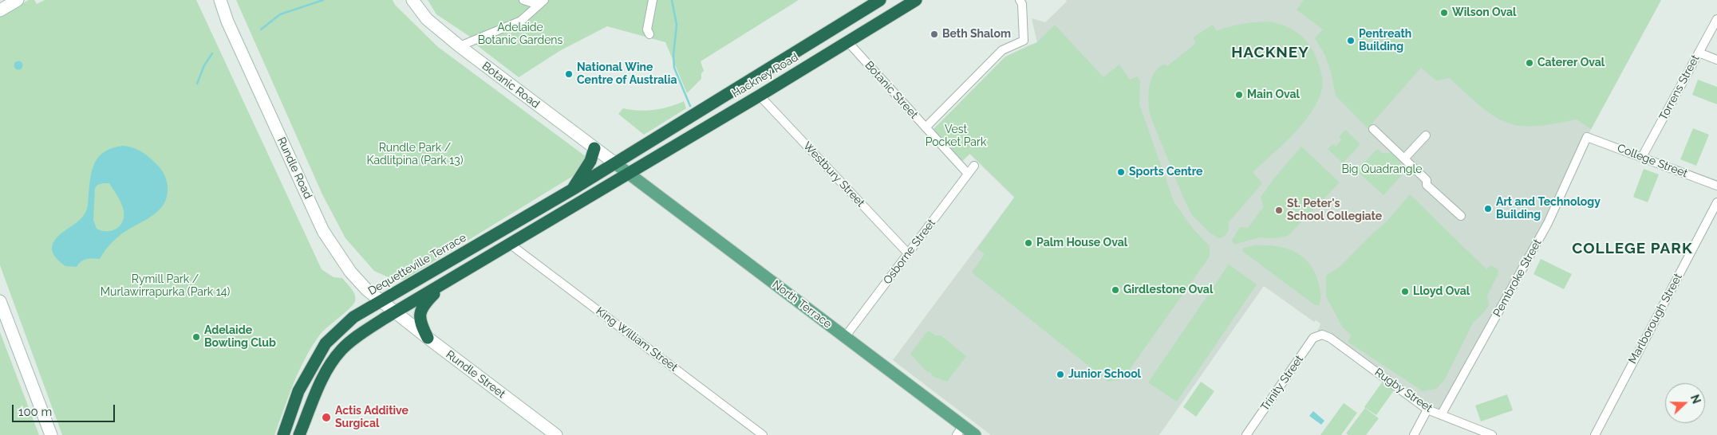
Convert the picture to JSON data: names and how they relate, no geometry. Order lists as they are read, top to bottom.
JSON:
{
  "streets": {
    "highway": ["Hackney Road", "Dequetteville Terrace"],
    "main road": [
      "Botanic Road",
      "Rundle Road",
      "North Terrace",
      "Rundle Street"
    ],
    "street": [
      "Torrens Street",
      "Botanic Street",
      "College Street",
      "Westbury Street",
      "Osborne Street",
      "Pembroke Street",
      "Marlborough Street",
      "King William Street",
      "Trinity Street",
      "Rugby Street"
    ]
  },
  "crossings": [
    ["Hackney Road", "Botanic Road"],
    ["Hackney Road", "Botanic Street"],
    ["Hackney Road", "Westbury Street"],
    ["Hackney Road", "Dequetteville Terrace"],
    ["Hackney Road", "North Terrace"],
    ["Botanic Road", "Dequetteville Terrace"],
    ["Botanic Road", "North Terrace"],
    ["Torrens Street", "College Street"],
    ["Botanic Street", "Osborne Street"],
    ["College Street", "Pembroke Street"],
    ["Rundle Road", "Dequetteville Terrace"],
    ["Rundle Road", "Rundle Street"],
    ["Westbury Street", "Osborne Street"],
    ["Osborne Street", "North Terrace"],
    ["Dequetteville Terrace", "North Terrace"],
    ["Pembroke Street", "Rugby Street"],
    ["Trinity Street", "Rugby Street"]
  ],
  "districts": ["HACKNEY", "COLLEGE PARK"],
  "parks": [
    "Adelaide Botanic Gardens",
    "Vest Pocket Park",
    "Rundle Park / Kadlitpina (Park 13)",
    "Big Quadrangle",
    "Rymill Park / Murlawirrapurka (Park 14)"
  ],
  "places": [
    "Wilson Oval",
    "Beth Shalom",
    "Pentreath Building",
    "Caterer Oval",
    "National Wine Centre of Australia",
    "Main Oval",
    "Sports Centre",
    "Art and Technology Building",
    "St. Peter's School Collegiate",
    "Palm House Oval",
    "Girdlestone Oval",
    "Lloyd Oval",
    "Adelaide Bowling Club",
    "Junior School",
    "Actis Additive Surgical"
  ],
  "scale_bar": "100 m",
  "north": "right"
}
